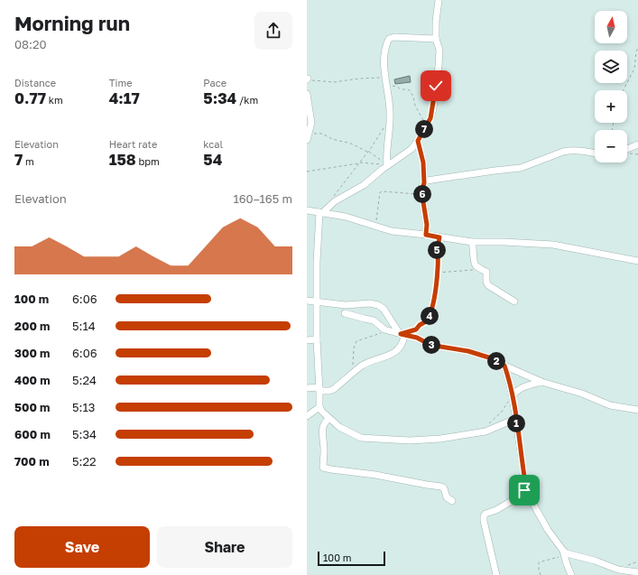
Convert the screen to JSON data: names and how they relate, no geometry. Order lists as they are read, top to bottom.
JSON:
{
  "scale_bar": "100 m",
  "north": "top",
  "page": {
    "heading": ["Morning run", "08:20"],
    "map_buttons": ["+", "−"],
    "stats": [
      ["Distance", "0.77 km"],
      ["Time", "4:17"],
      ["Pace", "5:34 /km"],
      ["Elevation", "7 m"],
      ["Heart rate", "158 bpm"],
      ["kcal", "54"]
    ],
    "pins": [
      "7",
      "6",
      "5",
      "4",
      "3",
      "2",
      "1"
    ],
    "chart": ["Elevation", "160–165 m"],
    "list": [
      {
        "name": "100 m",
        "note": "6:06"
      },
      {
        "name": "200 m",
        "note": "5:14"
      },
      {
        "name": "300 m",
        "note": "6:06"
      },
      {
        "name": "400 m",
        "note": "5:24"
      },
      {
        "name": "500 m",
        "note": "5:13"
      },
      {
        "name": "600 m",
        "note": "5:34"
      },
      {
        "name": "700 m",
        "note": "5:22"
      }
    ],
    "buttons": ["Save", "Share"],
    "scale": "100 m"
  }
}
